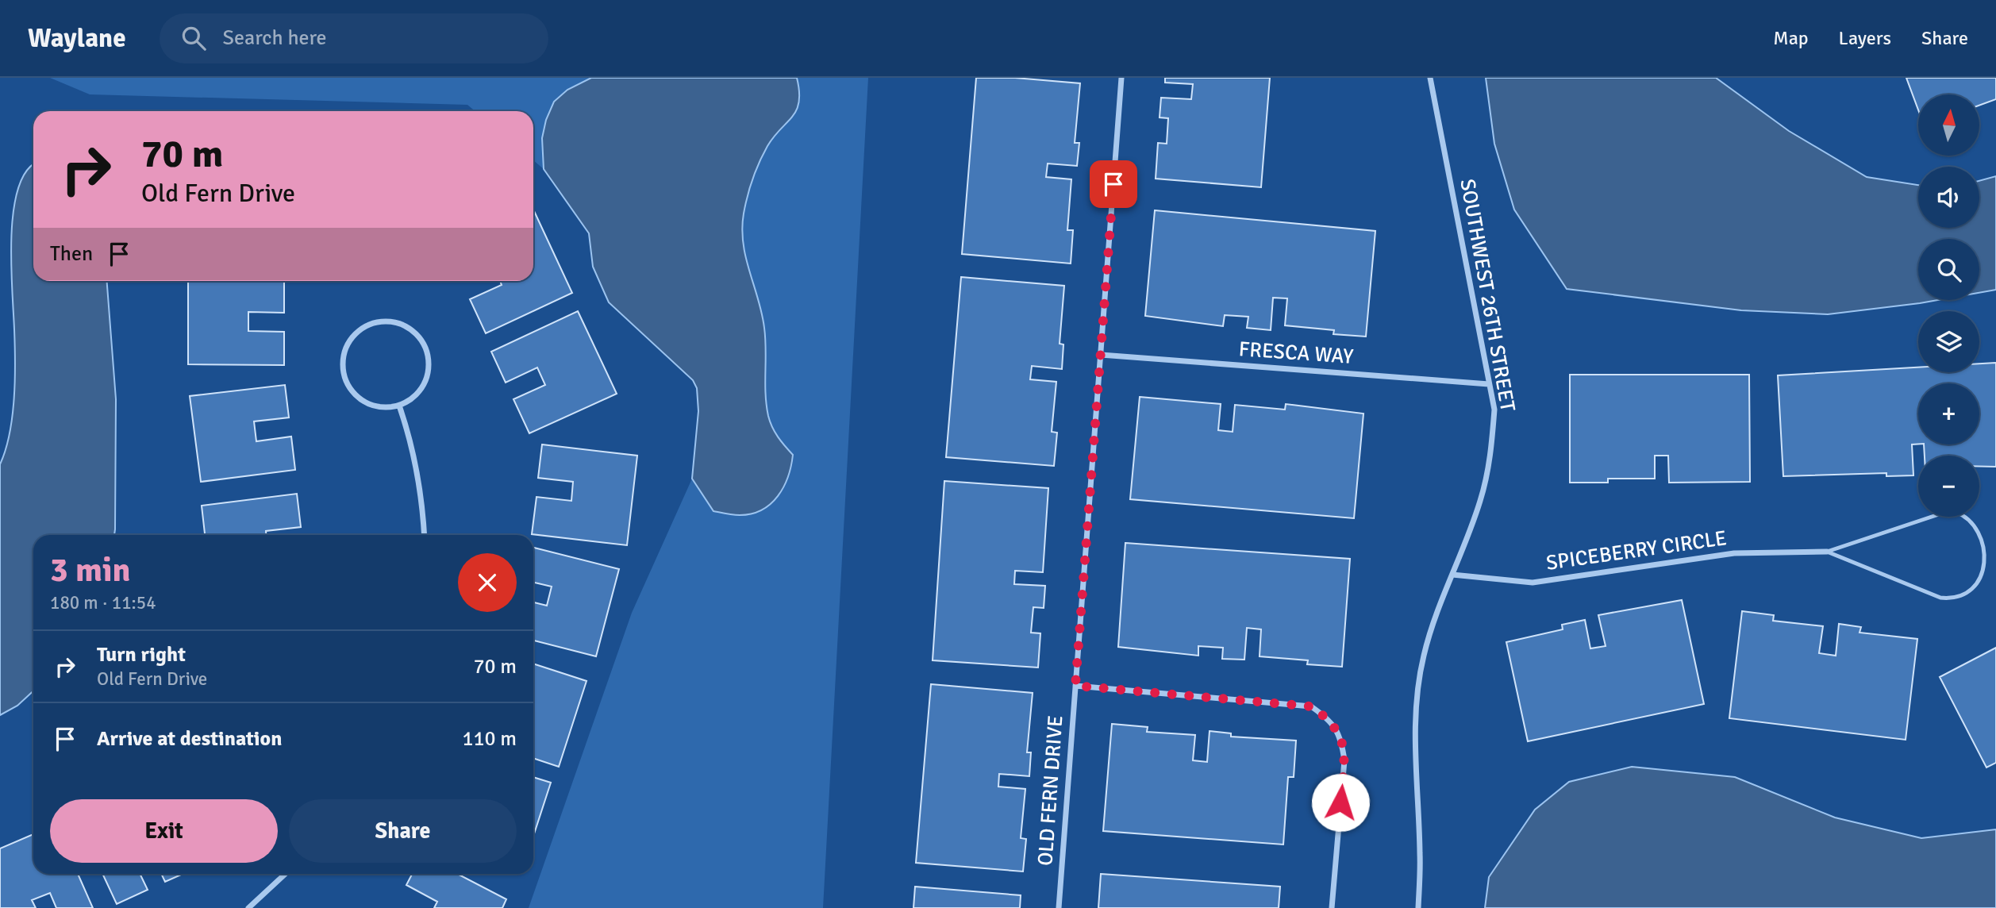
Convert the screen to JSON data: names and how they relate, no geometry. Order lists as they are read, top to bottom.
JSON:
{
  "streets": {
    "street": [
      "SOUTHWEST 26TH STREET",
      "FRESCA WAY",
      "SPICEBERRY CIRCLE",
      "OLD FERN DRIVE"
    ]
  },
  "crossings": [
    ["SOUTHWEST 26TH STREET", "FRESCA WAY"],
    ["SOUTHWEST 26TH STREET", "SPICEBERRY CIRCLE"],
    ["FRESCA WAY", "OLD FERN DRIVE"]
  ],
  "north": "top",
  "page": {
    "header": "Waylane",
    "search": "Search here",
    "nav": ["Map", "Layers", "Share"],
    "map_buttons": ["+", "−"],
    "turn": ["70 m", "Old Fern Drive"],
    "then": "Then",
    "heading": ["3 min", "180 m · 11:54"],
    "list": [
      {
        "name": "Turn right",
        "note": "Old Fern Drive",
        "value": "70 m"
      },
      {
        "name": "Arrive at destination",
        "value": "110 m"
      }
    ],
    "buttons": ["Exit", "Share"]
  }
}
